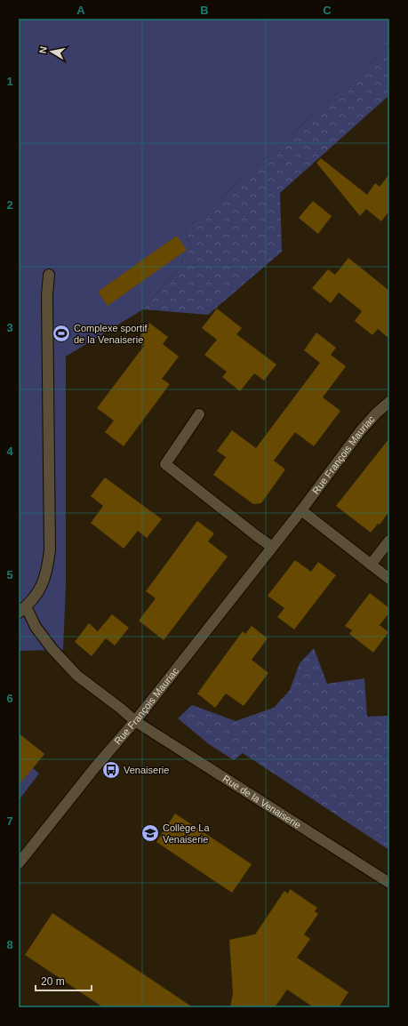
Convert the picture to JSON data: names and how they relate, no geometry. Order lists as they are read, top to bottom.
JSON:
{
  "streets": {
    "street": ["Rue François Mauriac", "Rue de la Venaiserie"]
  },
  "crossings": [
    ["Rue François Mauriac", "Rue de la Venaiserie"]
  ],
  "places": {
    "sports": ["Complexe sportif de la Venaiserie"],
    "bus stop": ["Venaiserie"],
    "school or university": ["Collège La Venaiserie"]
  },
  "scale_bar": "20 m",
  "north": "left",
  "grid": {
    "columns": ["A", "B", "C"],
    "rows": [
      "1",
      "2",
      "3",
      "4",
      "5",
      "6",
      "7",
      "8"
    ]
  }
}
